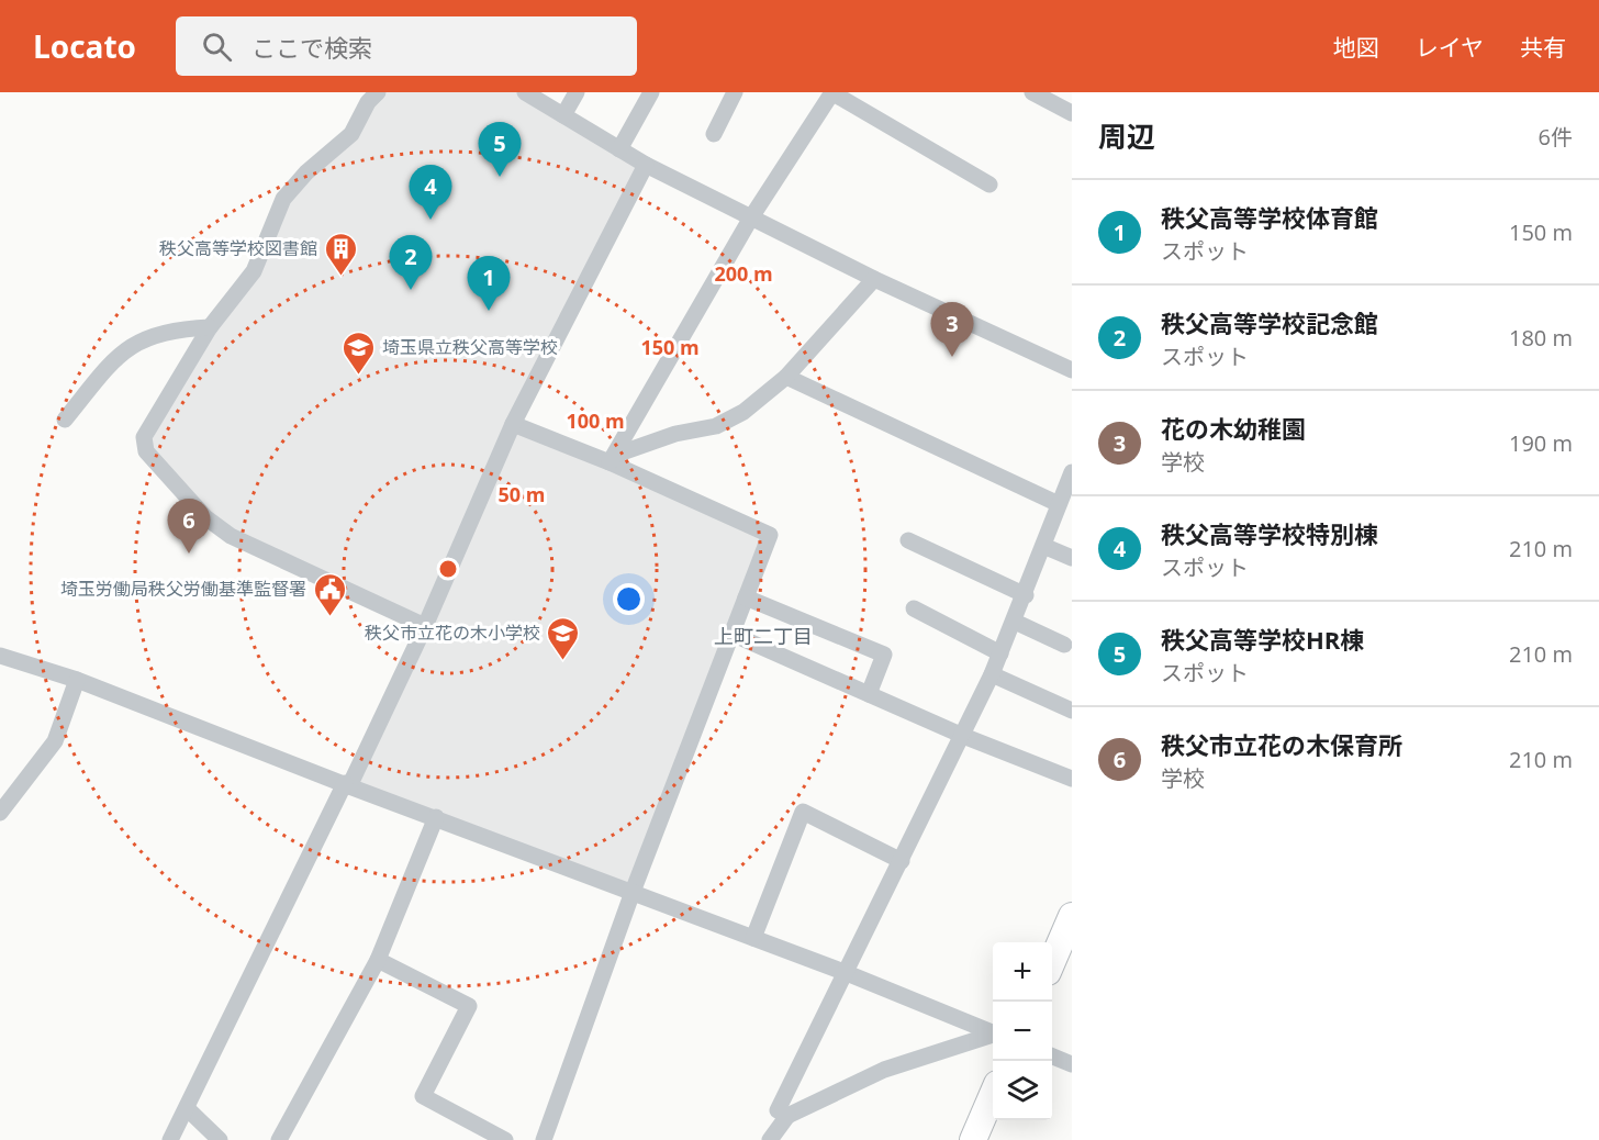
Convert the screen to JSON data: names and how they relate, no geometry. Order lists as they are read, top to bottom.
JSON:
{
  "districts": ["上町二丁目"],
  "places": {
    "building": ["秩父高等学校図書館"],
    "school or university": ["埼玉県立秩父高等学校", "秩父市立花の木小学校"],
    "public building": ["埼玉労働局秩父労働基準監督署"]
  },
  "page": {
    "header": "Locato",
    "search": "ここで検索",
    "nav": ["地図", "レイヤ", "共有"],
    "heading": ["周辺", "6件"],
    "pins": [
      "5",
      "4",
      "2",
      "1",
      "3",
      "6"
    ],
    "list": [
      {
        "mark": "1",
        "name": "秩父高等学校体育館",
        "note": "スポット",
        "value": "150 m"
      },
      {
        "mark": "2",
        "name": "秩父高等学校記念館",
        "note": "スポット",
        "value": "180 m"
      },
      {
        "mark": "3",
        "name": "花の木幼稚園",
        "note": "学校",
        "value": "190 m"
      },
      {
        "mark": "4",
        "name": "秩父高等学校特別棟",
        "note": "スポット",
        "value": "210 m"
      },
      {
        "mark": "5",
        "name": "秩父高等学校HR棟",
        "note": "スポット",
        "value": "210 m"
      },
      {
        "mark": "6",
        "name": "秩父市立花の木保育所",
        "note": "学校",
        "value": "210 m"
      }
    ],
    "map_buttons": ["+", "−"]
  },
  "rings": [
    "200 m",
    "150 m",
    "100 m",
    "50 m"
  ]
}
